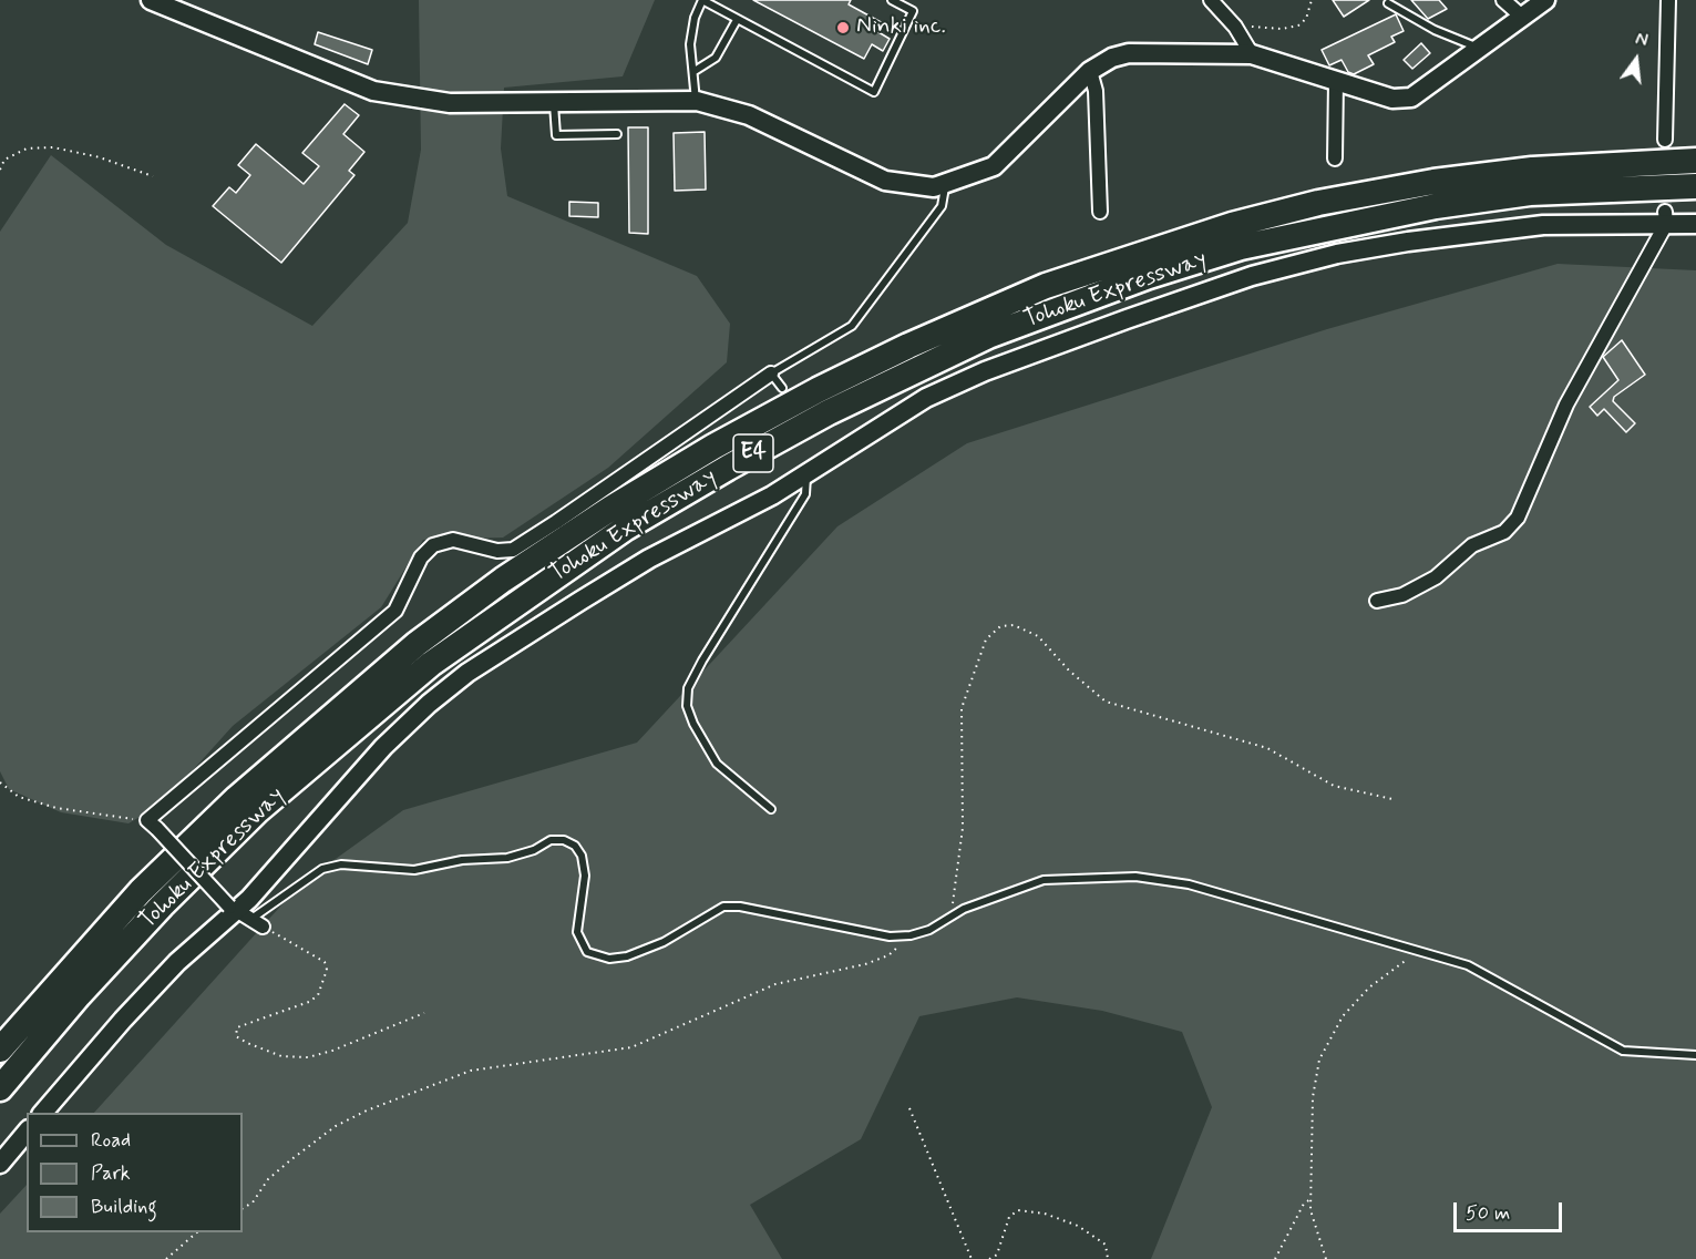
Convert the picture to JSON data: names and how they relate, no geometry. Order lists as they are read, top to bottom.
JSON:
{
  "streets": {
    "highway": ["Tohoku Expressway", "E4"]
  },
  "places": ["Ninki inc."],
  "legend": ["Road", "Park", "Building"],
  "scale_bar": "50 m",
  "north": "top"
}
